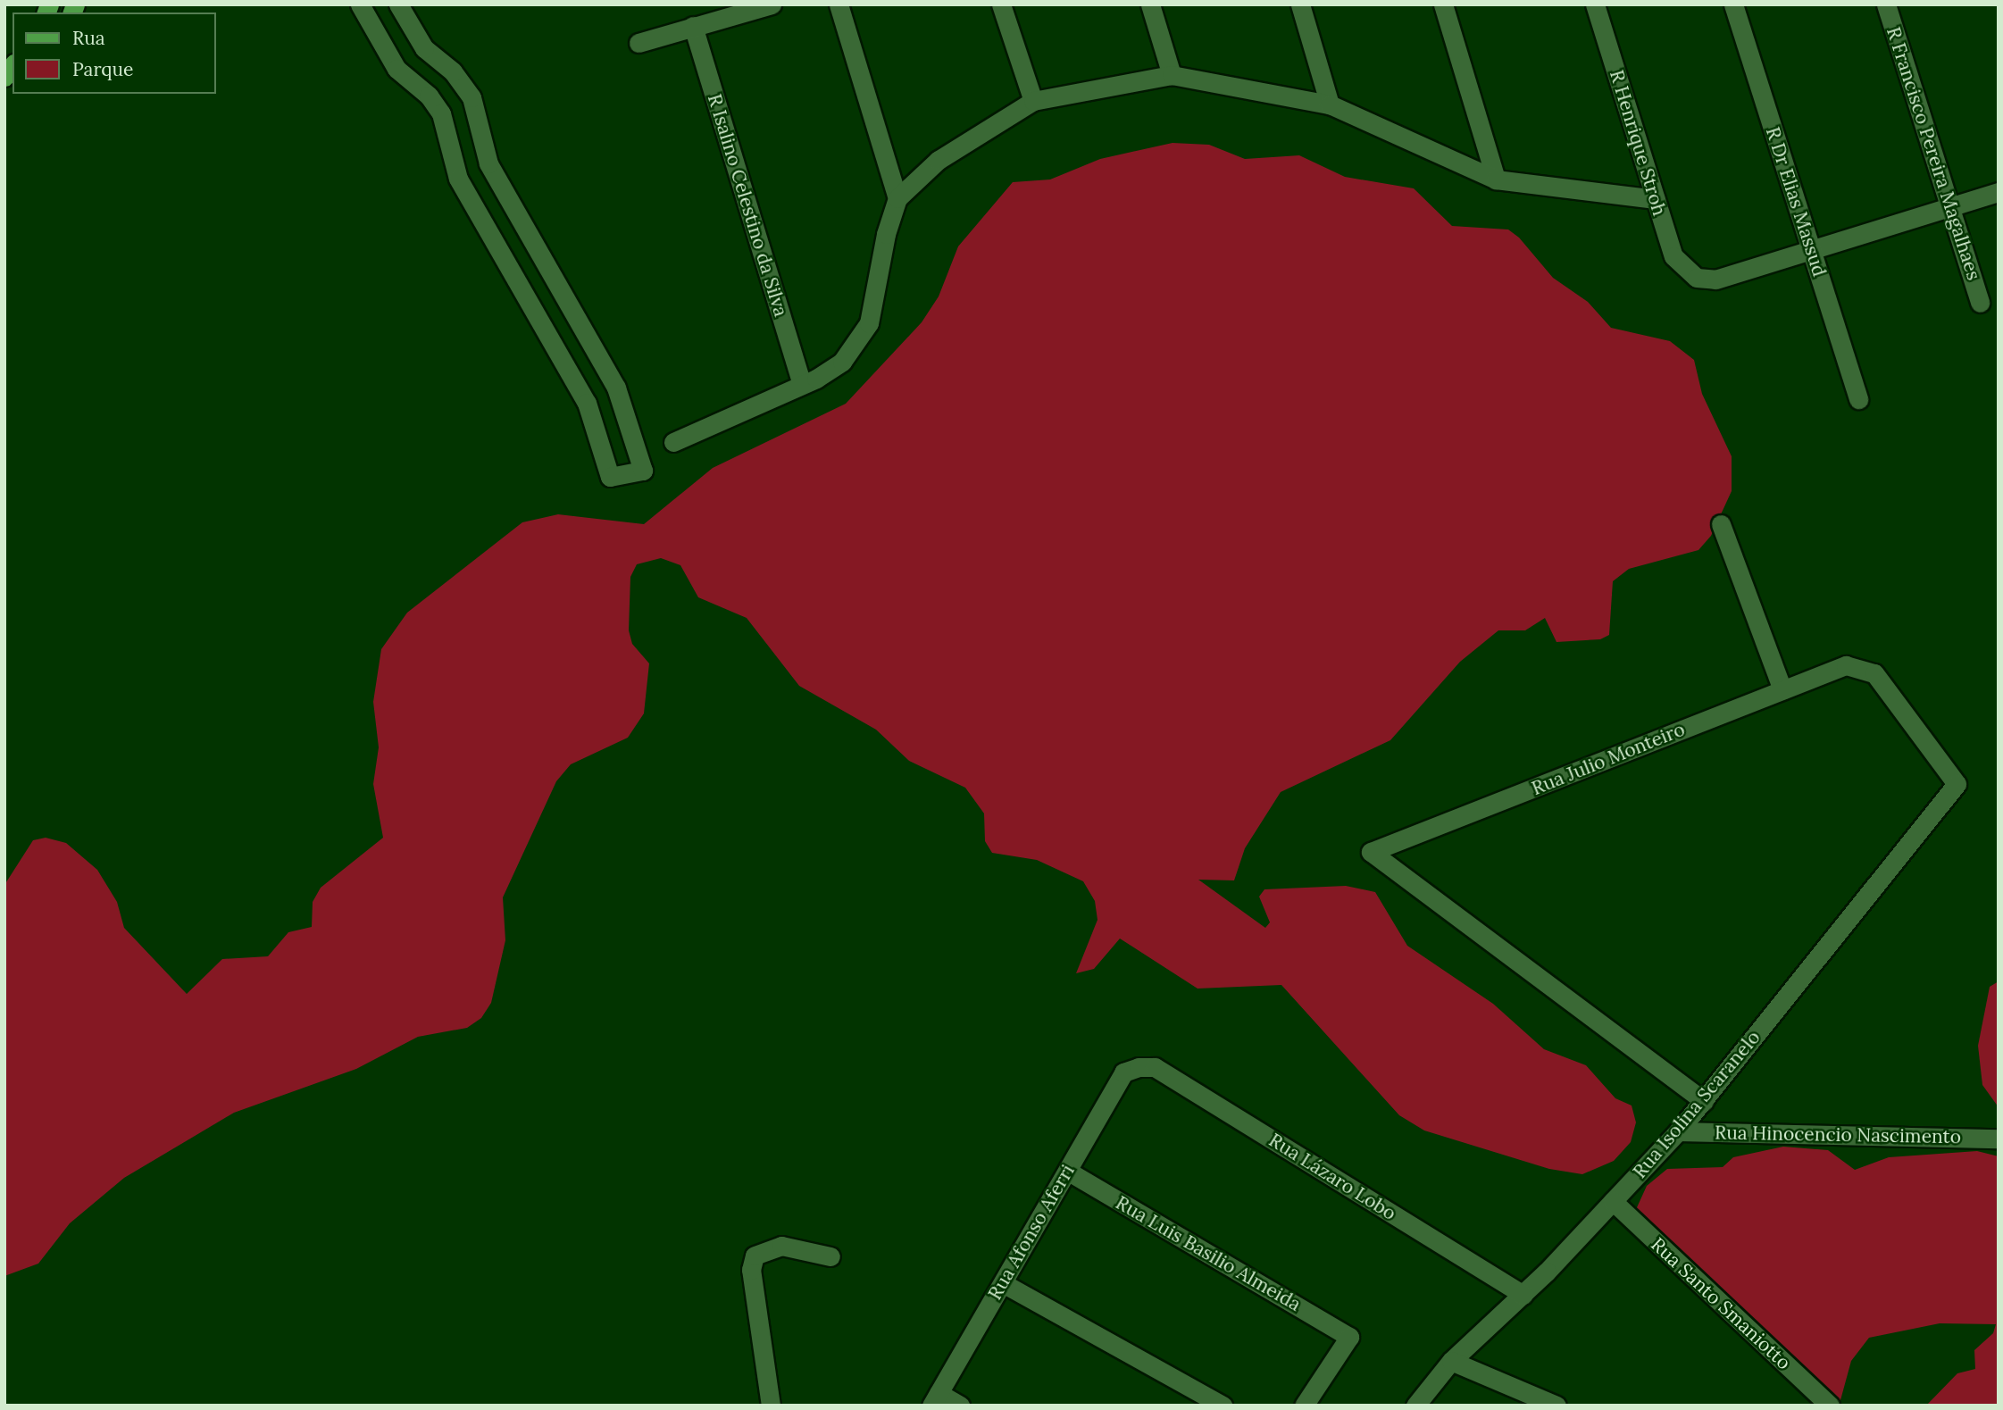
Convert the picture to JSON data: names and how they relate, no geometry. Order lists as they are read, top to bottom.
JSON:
{
  "streets": {
    "street": [
      "R Henrique Stroh",
      "R Francisco Pereira Magalhaes",
      "R Dr Elias Massud",
      "R Isalino Celestino da Silva",
      "Rua Julio Monteiro",
      "Rua Isolina Scaranelo",
      "Rua Hinocencio Nascimento",
      "Rua Lázaro Lobo",
      "Rua Afonso Aferri",
      "Rua Luis Basilio Almeida",
      "Rua Santo Smaniotto"
    ]
  },
  "crossings": [
    ["R Henrique Stroh", "R Dr Elias Massud"],
    ["Rua Julio Monteiro", "Rua Isolina Scaranelo"],
    ["Rua Isolina Scaranelo", "Rua Hinocencio Nascimento"],
    ["Rua Isolina Scaranelo", "Rua Lázaro Lobo"],
    ["Rua Isolina Scaranelo", "Rua Santo Smaniotto"],
    ["Rua Lázaro Lobo", "Rua Afonso Aferri"],
    ["Rua Afonso Aferri", "Rua Luis Basilio Almeida"]
  ],
  "legend": ["Rua", "Parque"]
}
